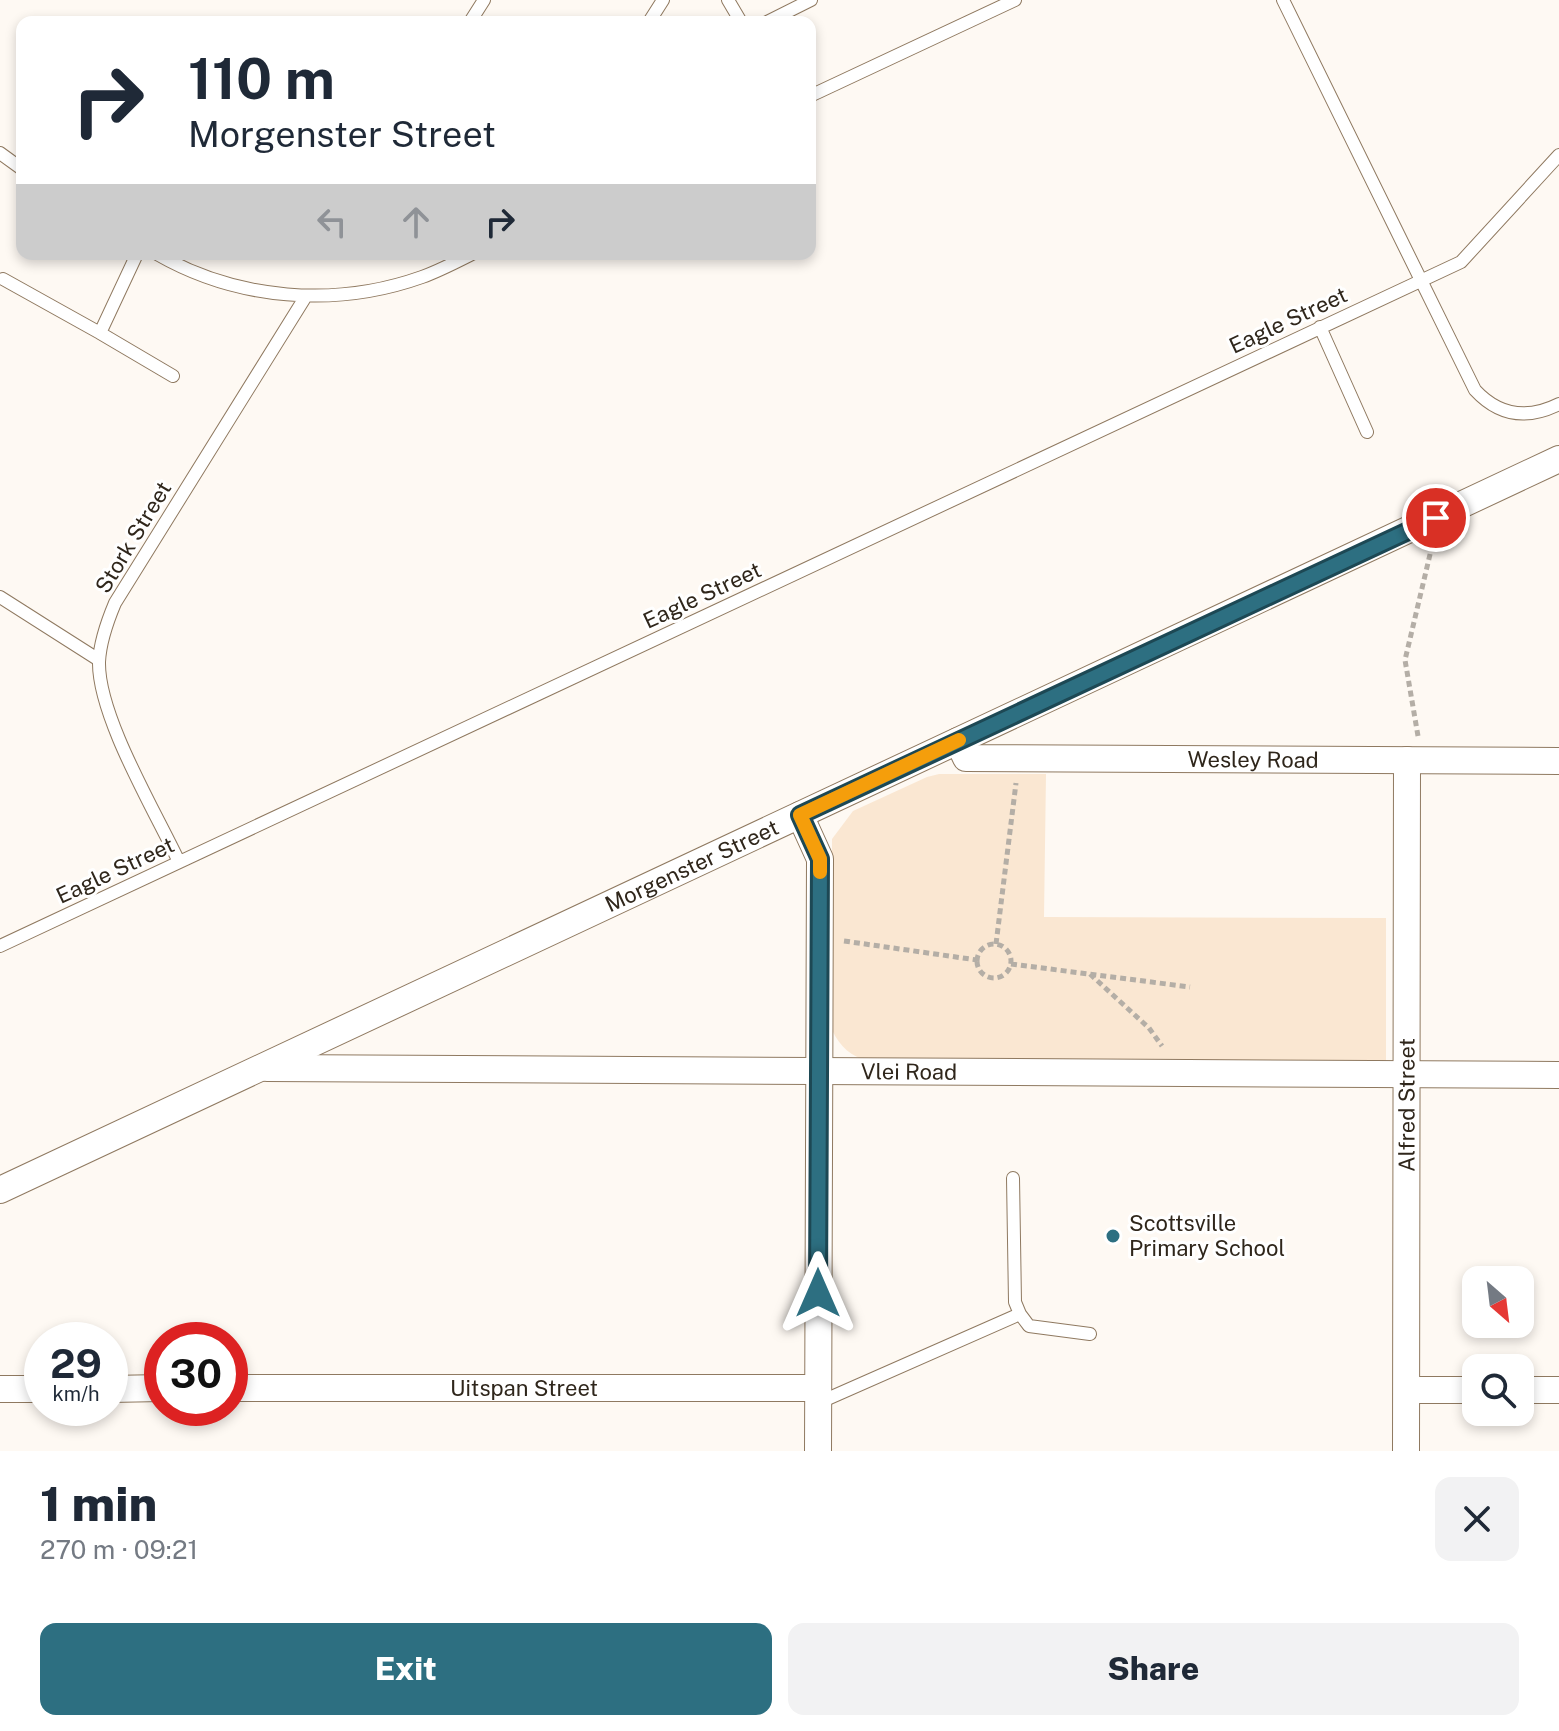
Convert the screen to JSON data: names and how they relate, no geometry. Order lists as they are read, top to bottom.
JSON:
{
  "streets": {
    "street": [
      "Wesley Road",
      "Morgenster Street",
      "Vlei Road",
      "Alfred Street",
      "Uitspan Street"
    ],
    "lane": ["Eagle Street", "Stork Street"]
  },
  "crossings": [
    ["Eagle Street", "Stork Street"],
    ["Wesley Road", "Morgenster Street"],
    ["Wesley Road", "Alfred Street"],
    ["Morgenster Street", "Vlei Road"],
    ["Vlei Road", "Alfred Street"]
  ],
  "places": ["Scottsville Primary School"],
  "north": "bottom right",
  "page": {
    "turn": ["110 m", "Morgenster Street"],
    "speed": "29 km/h",
    "limit": "30",
    "heading": ["1 min", "270 m · 09:21"],
    "buttons": ["Exit", "Share"]
  }
}
